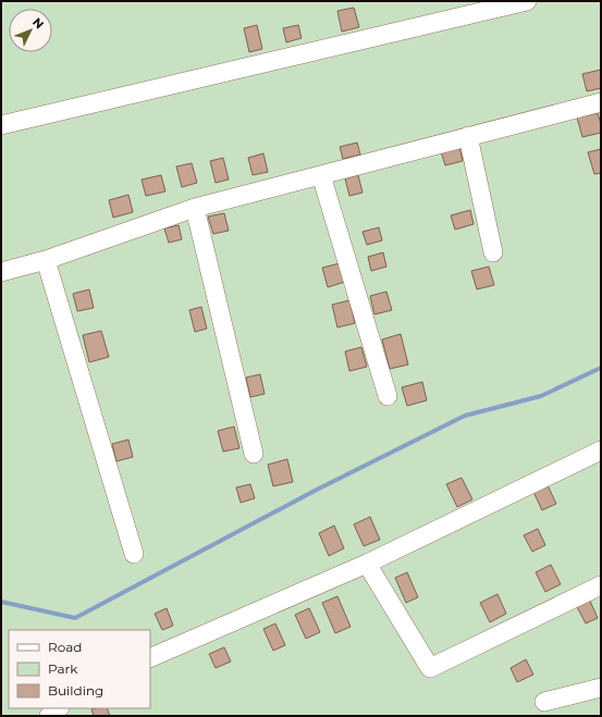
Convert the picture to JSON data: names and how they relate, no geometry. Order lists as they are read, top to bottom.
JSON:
{
  "legend": ["Road", "Park", "Building"],
  "north": "top right"
}
